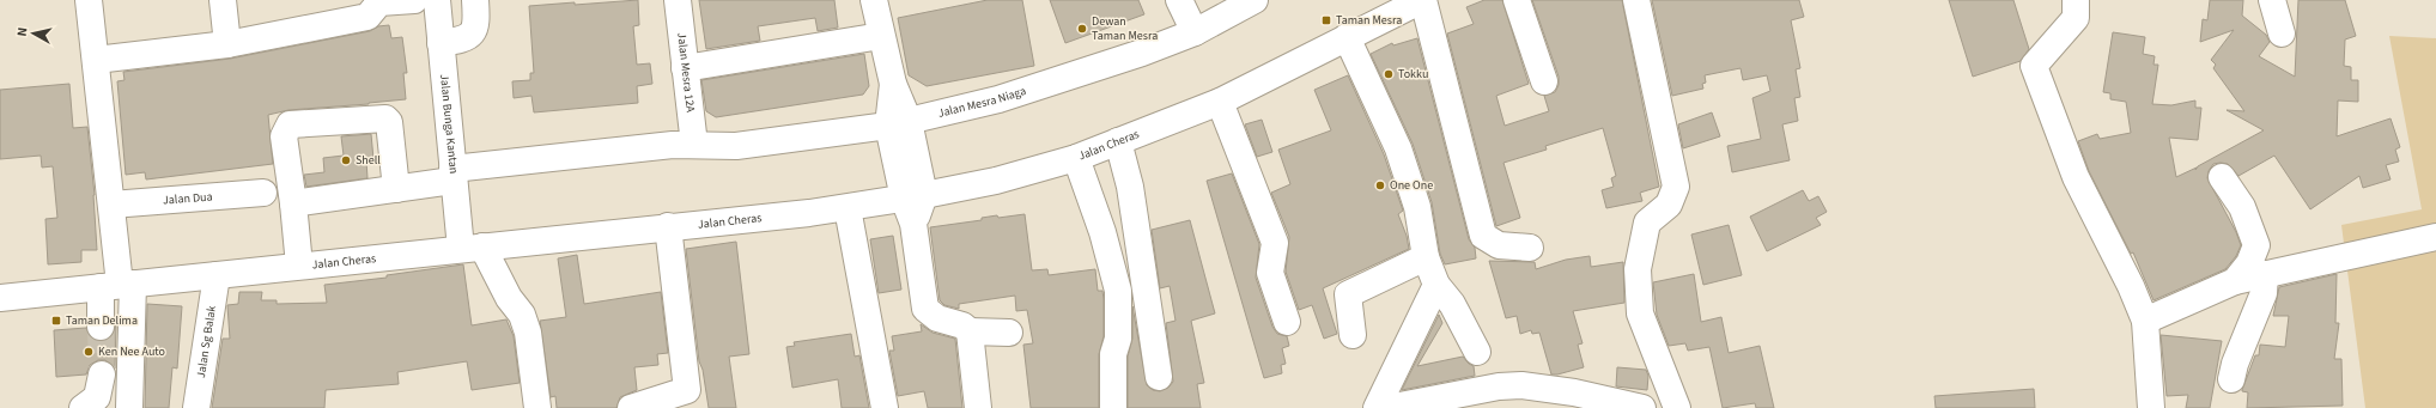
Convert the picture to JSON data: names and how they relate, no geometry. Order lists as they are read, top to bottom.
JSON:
{
  "streets": {
    "street": [
      "Jalan Mesra 12A",
      "Jalan Mesra Niaga",
      "Jalan Bunga Kantan",
      "Jalan Cheras",
      "Jalan Dua",
      "Jalan Sg Balak"
    ]
  },
  "crossings": [
    ["Jalan Mesra 12A", "Jalan Mesra Niaga"],
    ["Jalan Mesra Niaga", "Jalan Bunga Kantan"],
    ["Jalan Bunga Kantan", "Jalan Cheras"],
    ["Jalan Cheras", "Jalan Sg Balak"]
  ],
  "places": {
    "transit": ["Taman Mesra", "Taman Delima"],
    "other": [
      "Dewan Taman Mesra",
      "Tokku",
      "Shell",
      "One One",
      "Ken Nee Auto"
    ]
  },
  "north": "left"
}
